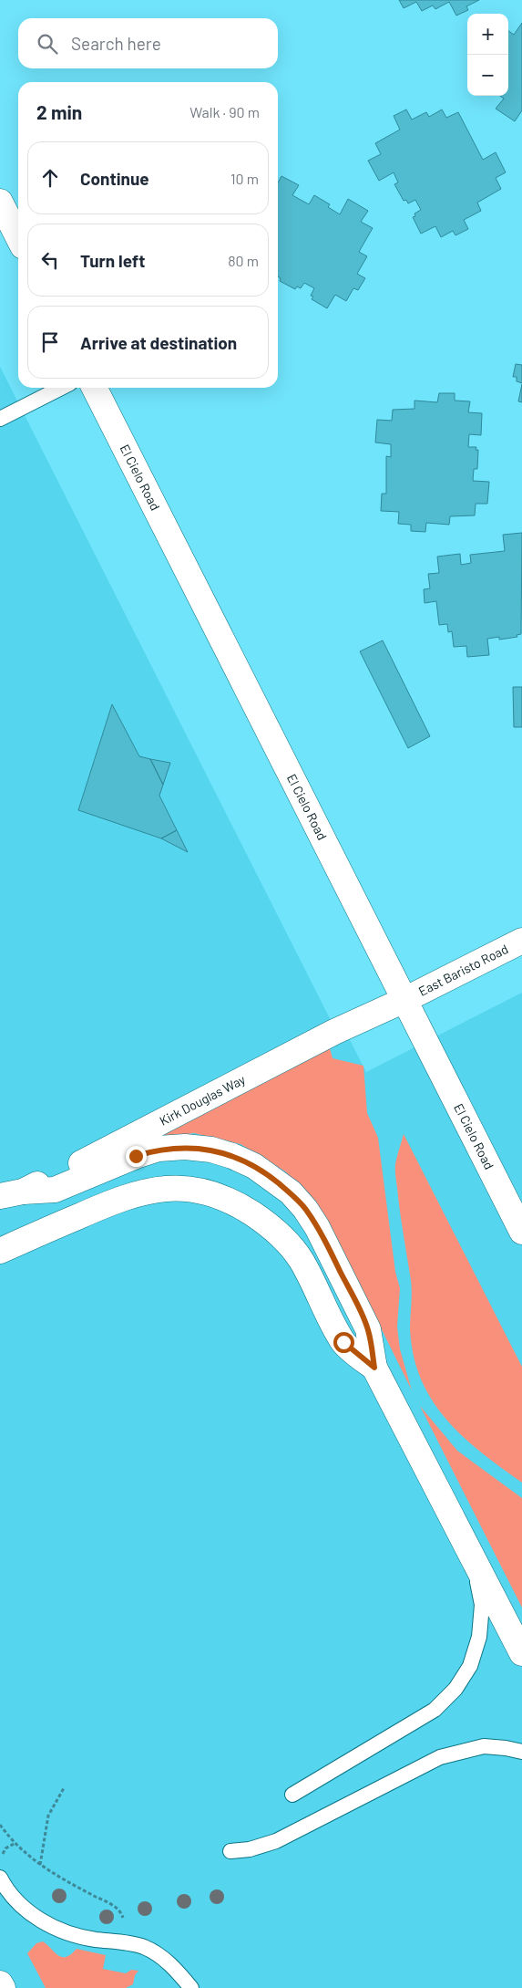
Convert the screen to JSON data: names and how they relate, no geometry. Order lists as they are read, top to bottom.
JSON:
{
  "streets": {
    "street": ["El Cielo Road", "East Baristo Road", "Kirk Douglas Way"]
  },
  "crossings": [
    ["El Cielo Road", "East Baristo Road"],
    ["El Cielo Road", "Kirk Douglas Way"],
    ["East Baristo Road", "Kirk Douglas Way"]
  ],
  "page": {
    "map_buttons": ["+", "−"],
    "search": "Search here",
    "heading": ["2 min", "Walk · 90 m"],
    "list": [
      ["Continue", "10 m"],
      ["Turn left", "80 m"],
      "Arrive at destination"
    ]
  }
}
